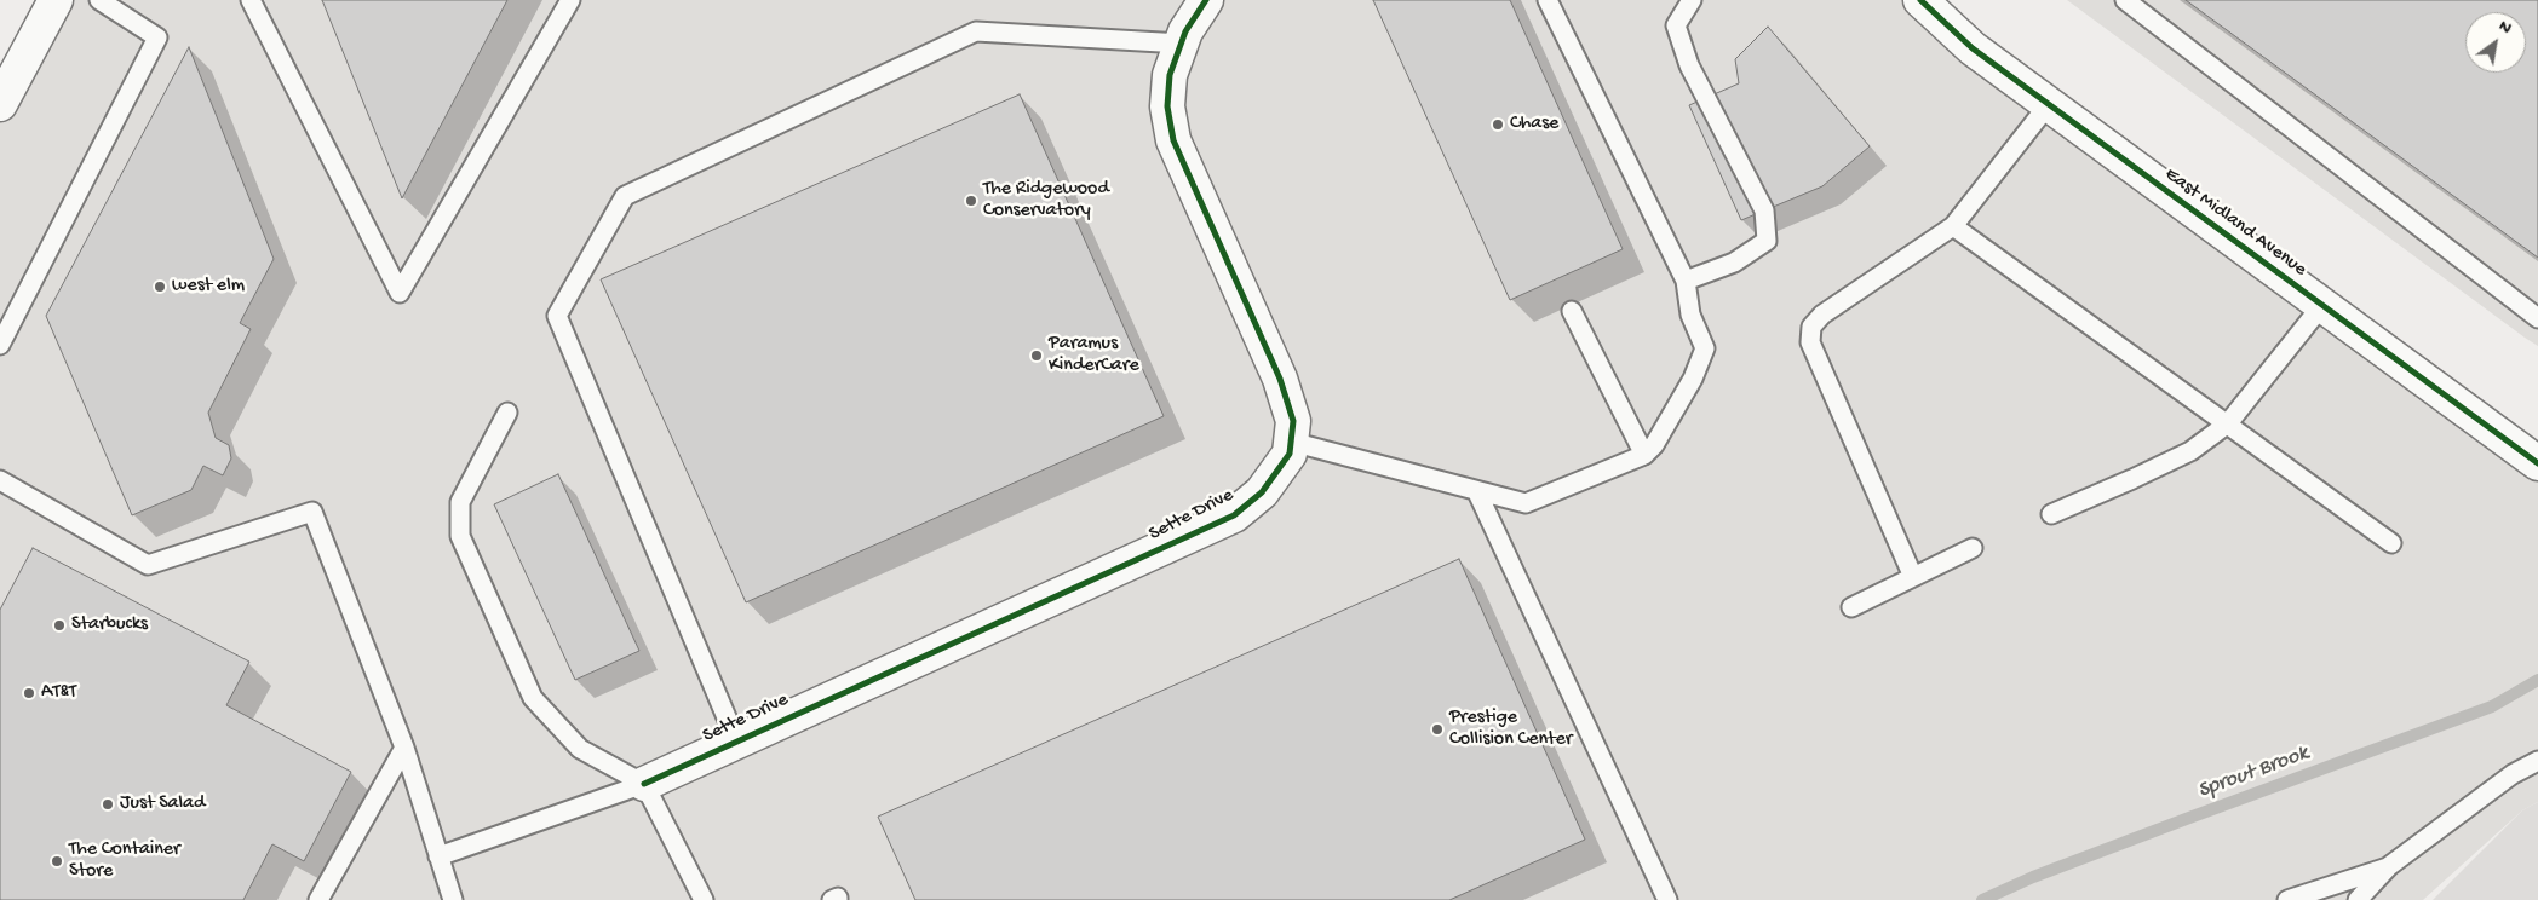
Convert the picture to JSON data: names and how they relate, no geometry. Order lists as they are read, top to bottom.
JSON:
{
  "streets": {
    "main road": ["East Midland Avenue", "Sette Drive"]
  },
  "water": ["Sprout Brook"],
  "places": [
    "Chase",
    "The Ridgewood Conservatory",
    "west elm",
    "Paramus KinderCare",
    "Starbucks",
    "AT&T",
    "Prestige Collision Center",
    "Just Salad",
    "The Container Store"
  ],
  "north": "top right"
}
